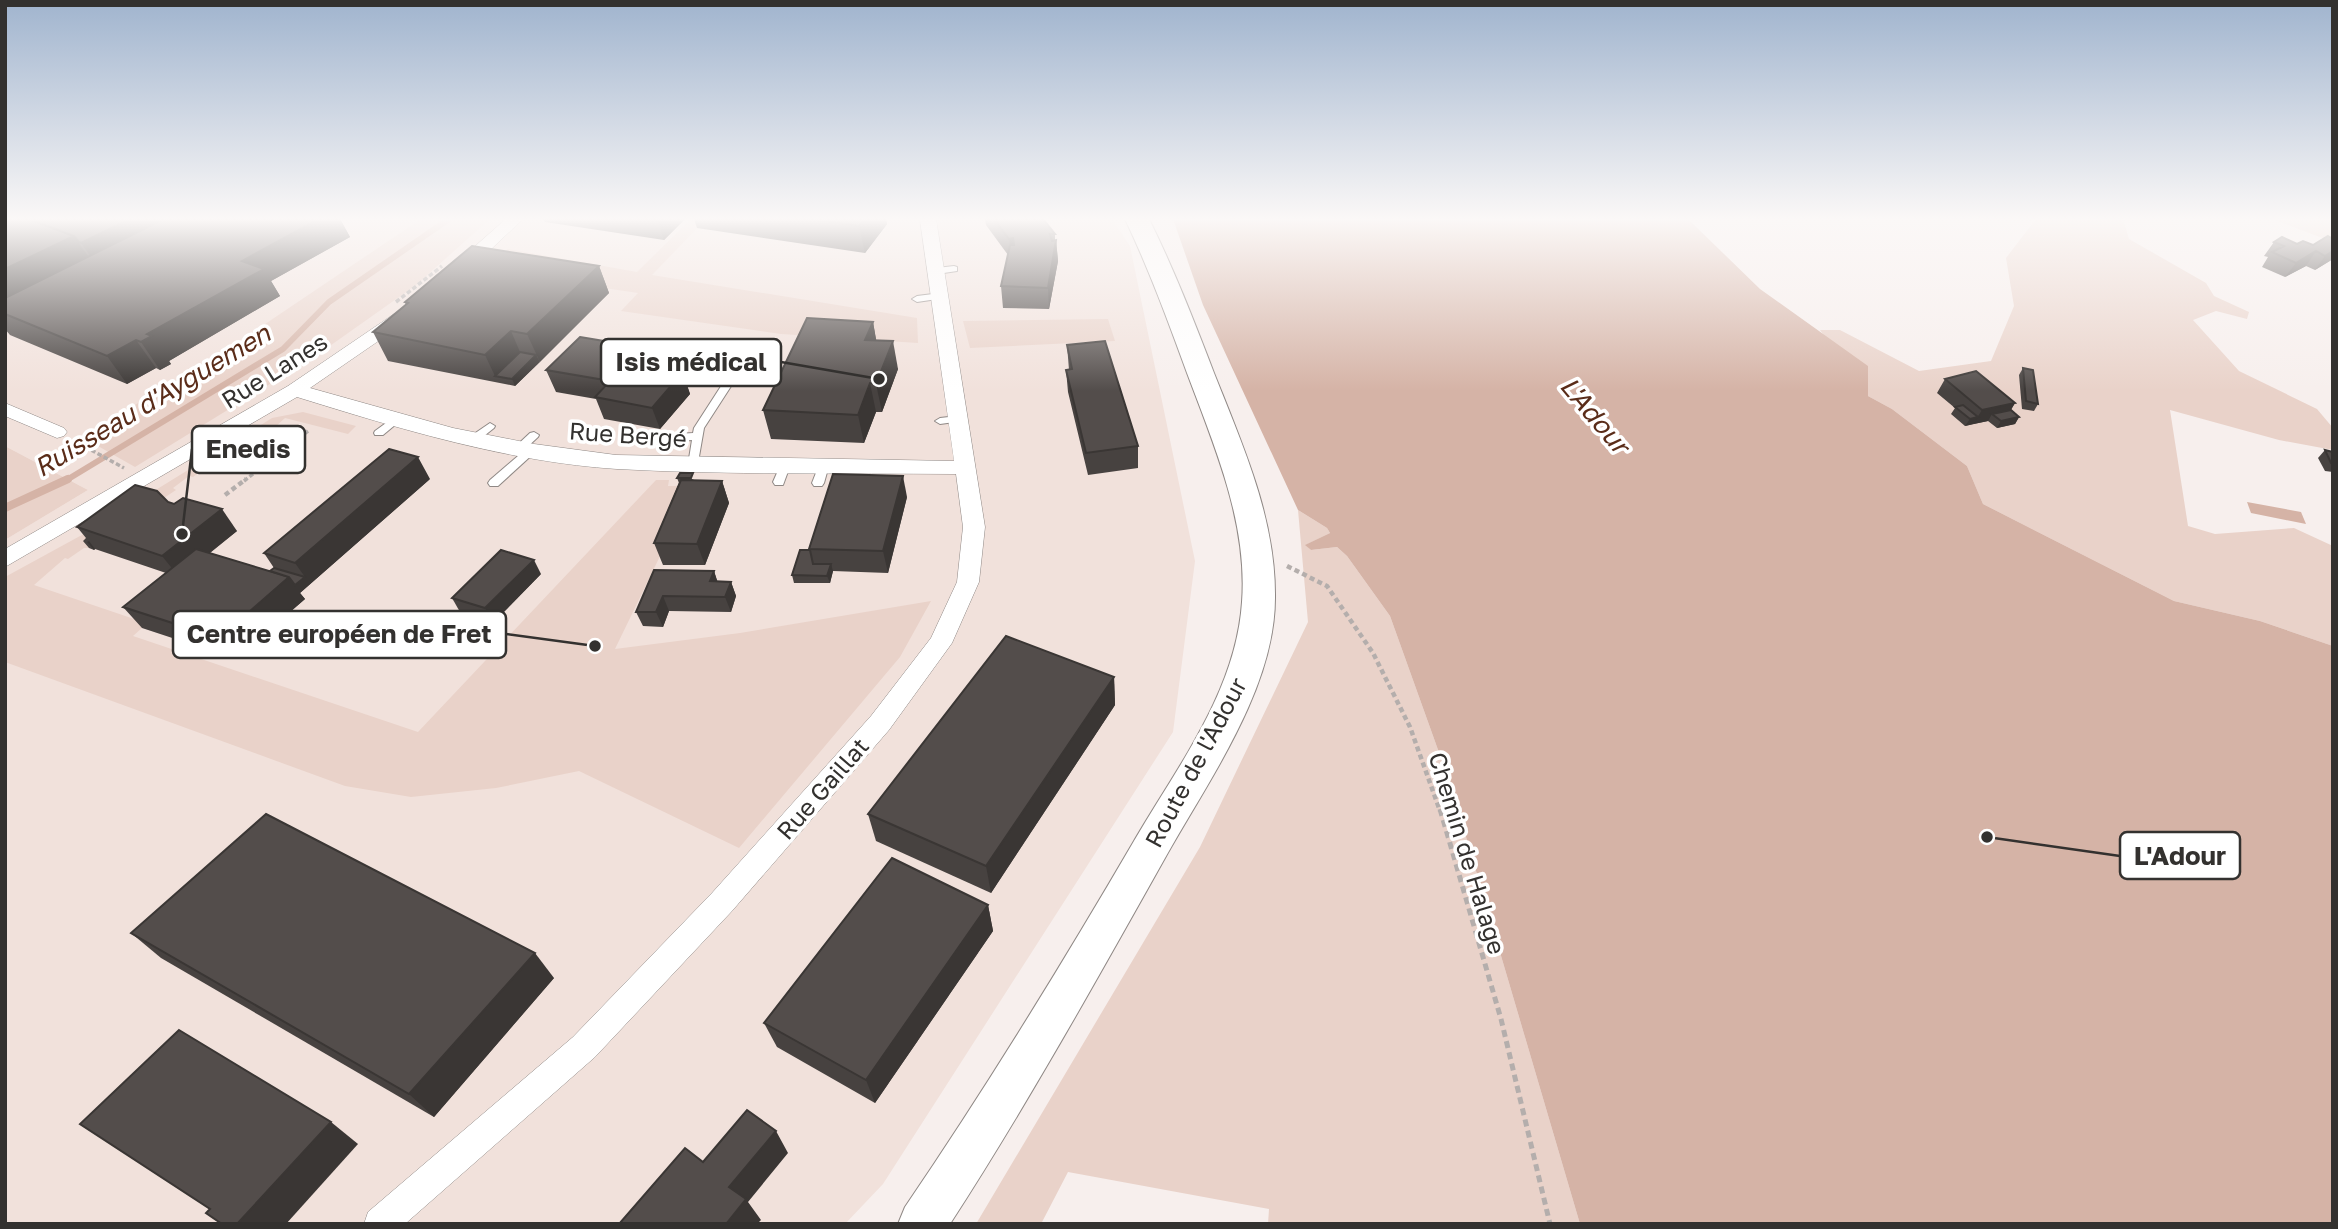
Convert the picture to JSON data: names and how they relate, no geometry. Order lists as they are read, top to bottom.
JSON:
{
  "streets": {
    "main road": ["Route de l'Adour"],
    "street": ["Rue Lanes", "Rue Bergé", "Rue Gaillat"],
    "path": ["Chemin de Halage"]
  },
  "crossings": [
    ["Rue Lanes", "Rue Bergé"],
    ["Rue Bergé", "Rue Gaillat"],
    ["Route de l'Adour", "Chemin de Halage"]
  ],
  "water": ["Ruisseau d'Ayguemen", "L'Adour"],
  "places": [
    "Isis médical",
    "Enedis",
    "Centre européen de Fret",
    "L'Adour"
  ]
}
